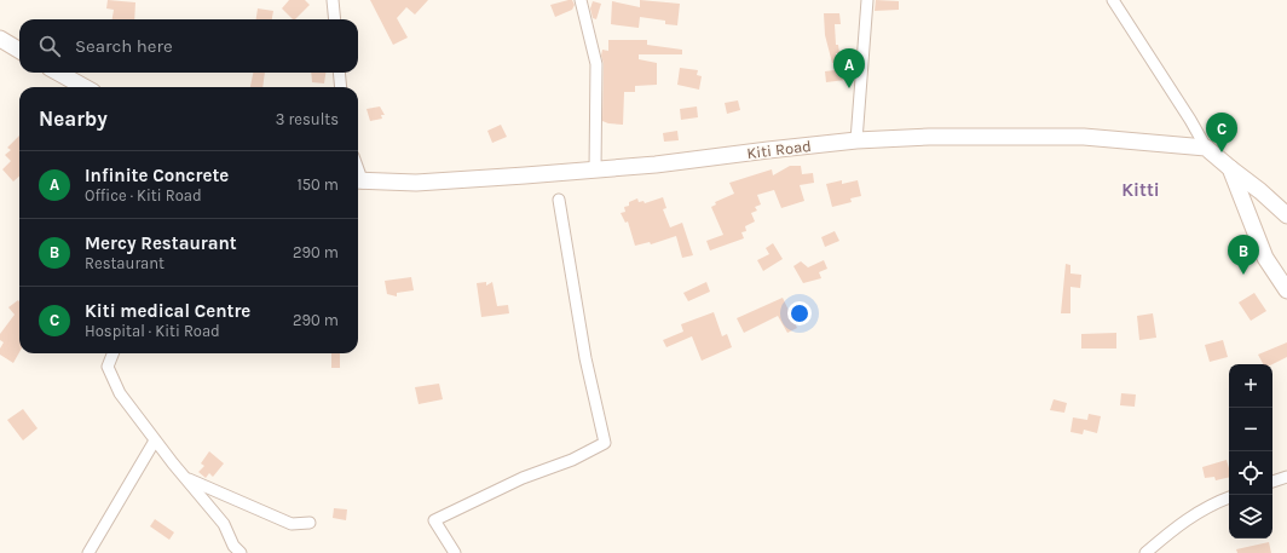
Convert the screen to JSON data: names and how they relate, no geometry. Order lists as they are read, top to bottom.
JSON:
{
  "streets": {
    "street": ["Kiti Road"]
  },
  "districts": ["Kitti"],
  "page": {
    "search": "Search here",
    "pins": ["A", "C", "B"],
    "heading": ["Nearby", "3 results"],
    "list": [
      {
        "mark": "A",
        "name": "Infinite Concrete",
        "note": "Office · Kiti Road",
        "value": "150 m"
      },
      {
        "mark": "B",
        "name": "Mercy Restaurant",
        "note": "Restaurant",
        "value": "290 m"
      },
      {
        "mark": "C",
        "name": "Kiti medical Centre",
        "note": "Hospital · Kiti Road",
        "value": "290 m"
      }
    ],
    "map_buttons": ["+", "−"]
  }
}
